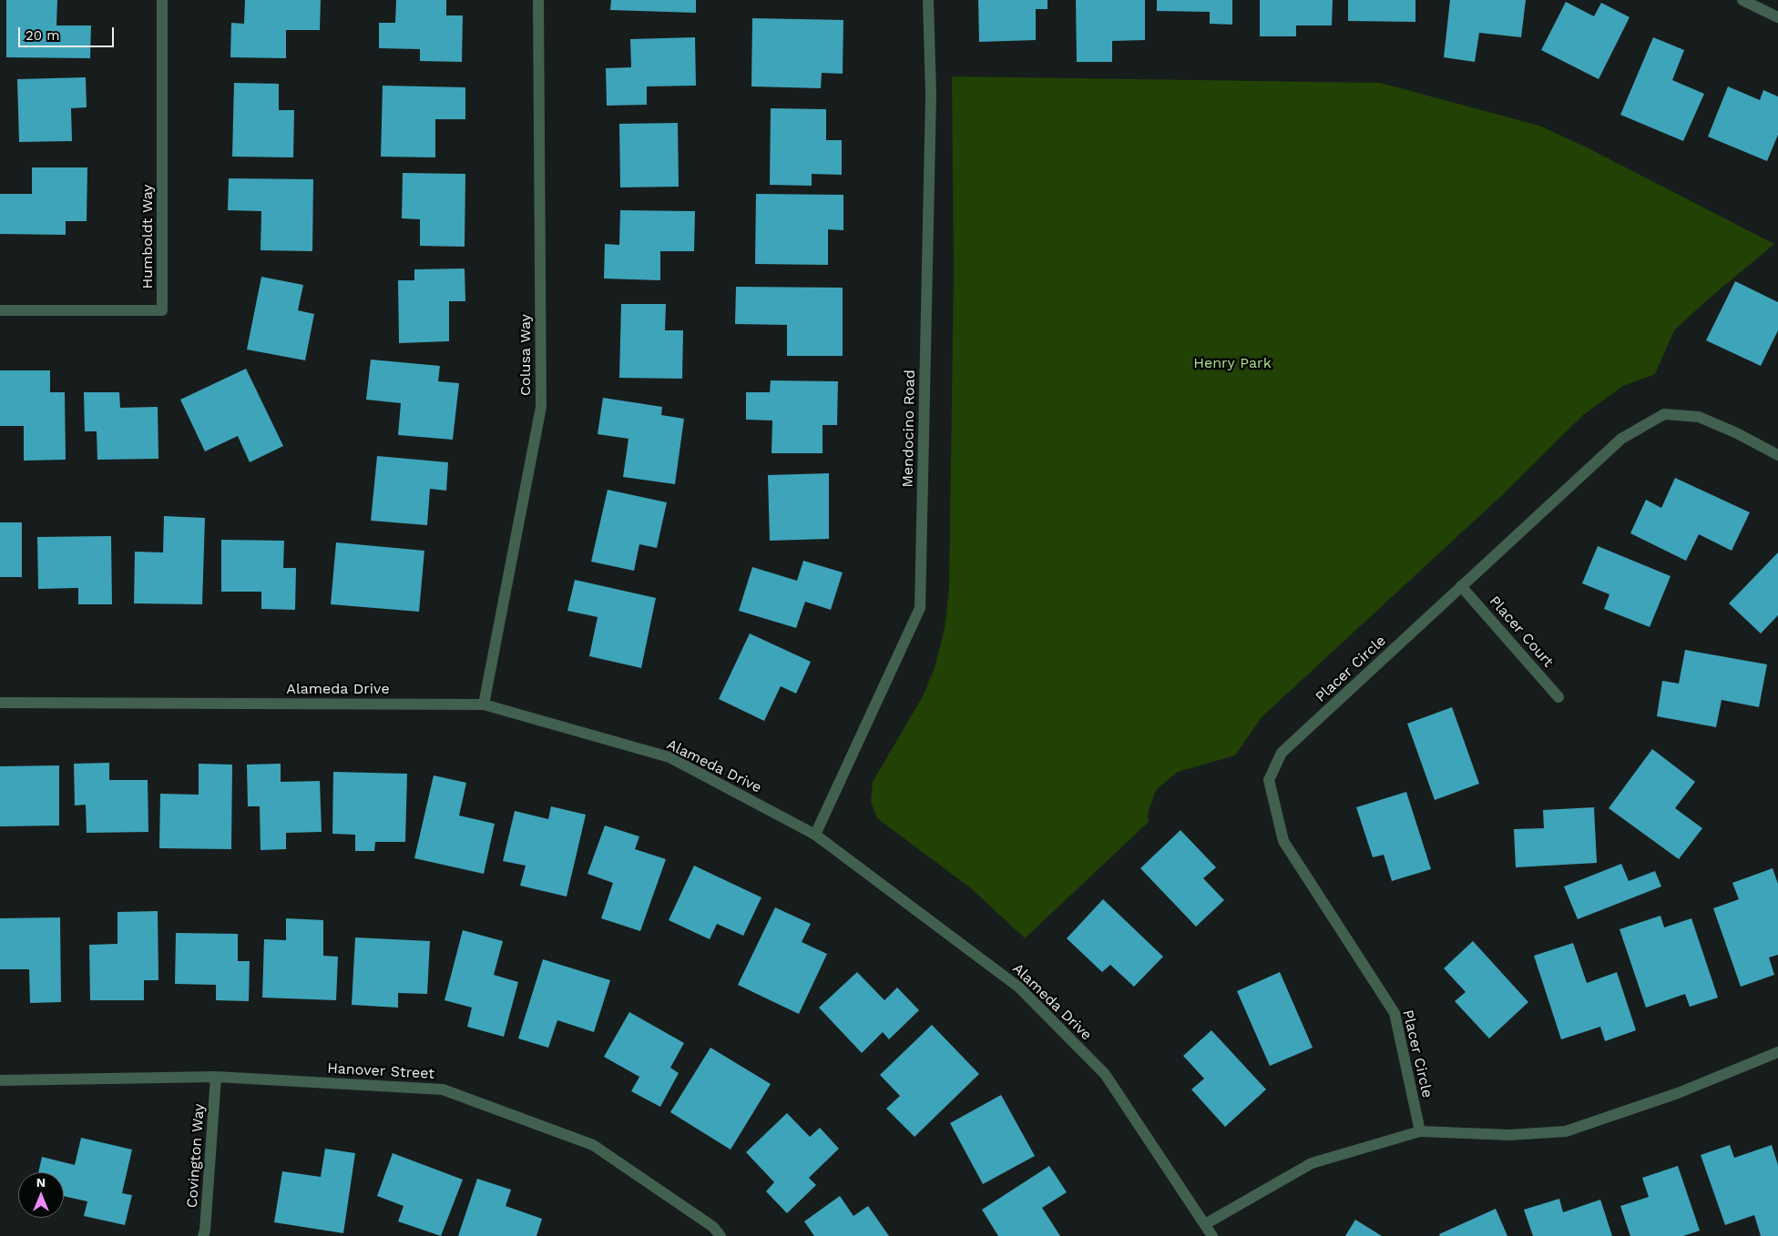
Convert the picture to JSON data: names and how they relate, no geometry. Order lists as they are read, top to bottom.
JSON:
{
  "streets": {
    "street": [
      "Humboldt Way",
      "Colusa Way",
      "Mendocino Road",
      "Placer Court",
      "Placer Circle",
      "Alameda Drive",
      "Hanover Street",
      "Covington Way"
    ]
  },
  "crossings": [
    ["Colusa Way", "Alameda Drive"],
    ["Mendocino Road", "Alameda Drive"],
    ["Placer Court", "Placer Circle"],
    ["Hanover Street", "Covington Way"]
  ],
  "parks": ["Henry Park"],
  "scale_bar": "20 m",
  "north": "top"
}
